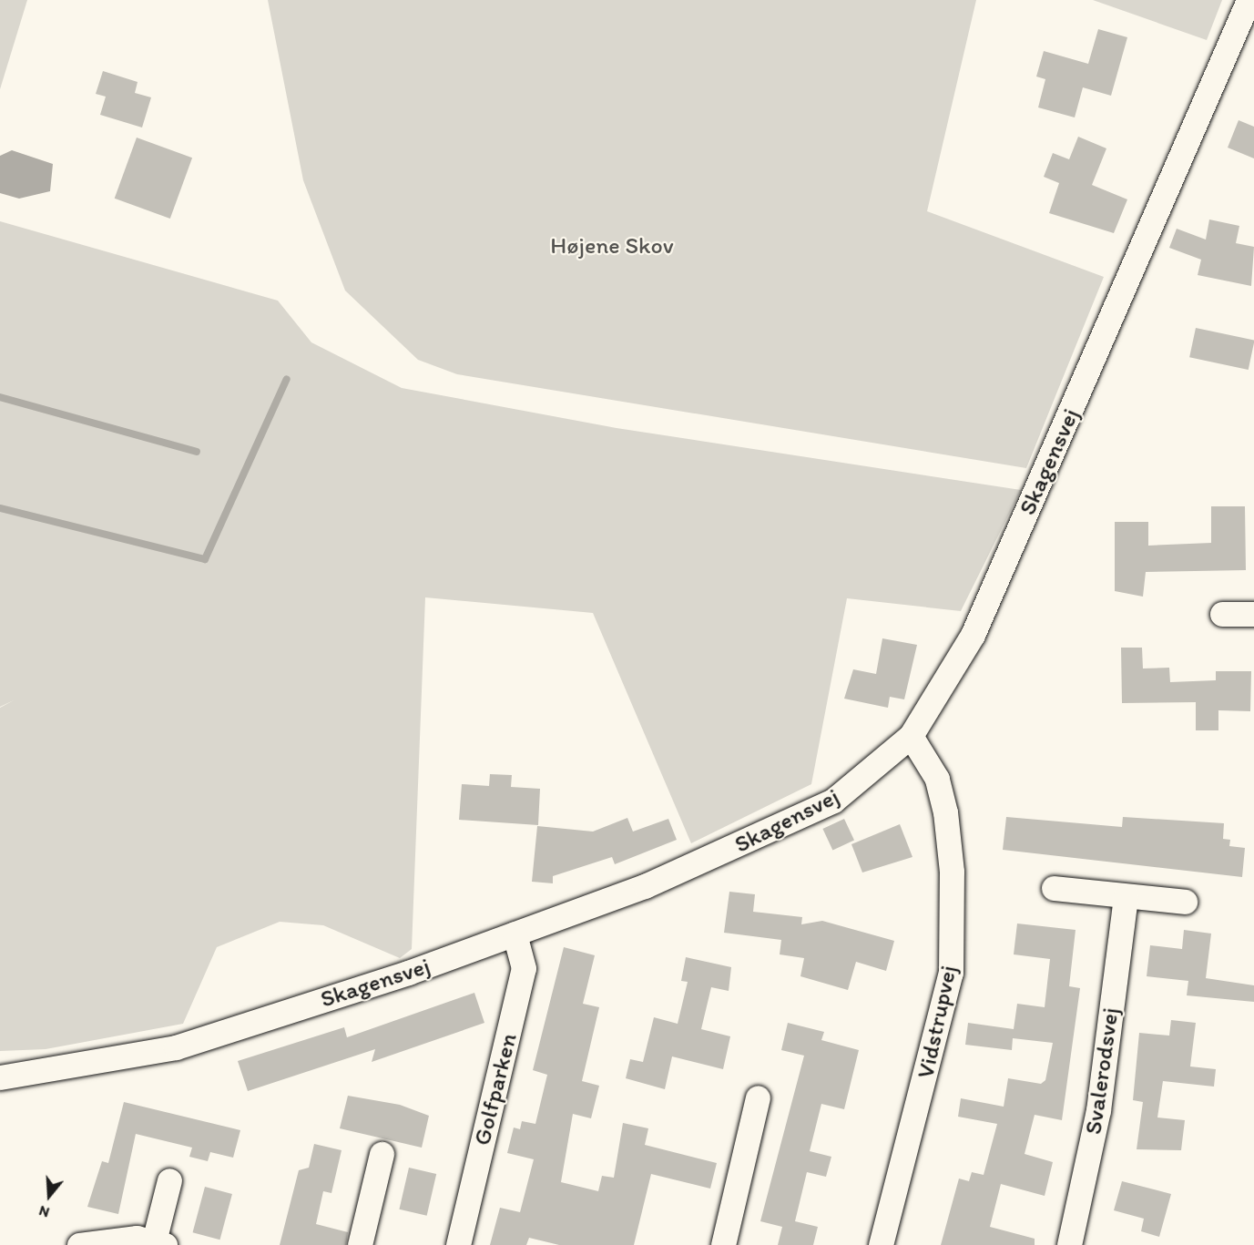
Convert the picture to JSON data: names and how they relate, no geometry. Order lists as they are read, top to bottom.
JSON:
{
  "streets": {
    "street": [
      "Skagensvej",
      "Vidstrupvej",
      "Svalerodsvej",
      "Golfparken"
    ]
  },
  "crossings": [
    ["Skagensvej", "Vidstrupvej"],
    ["Skagensvej", "Golfparken"]
  ],
  "parks": ["Højene Skov"],
  "north": "bottom"
}
